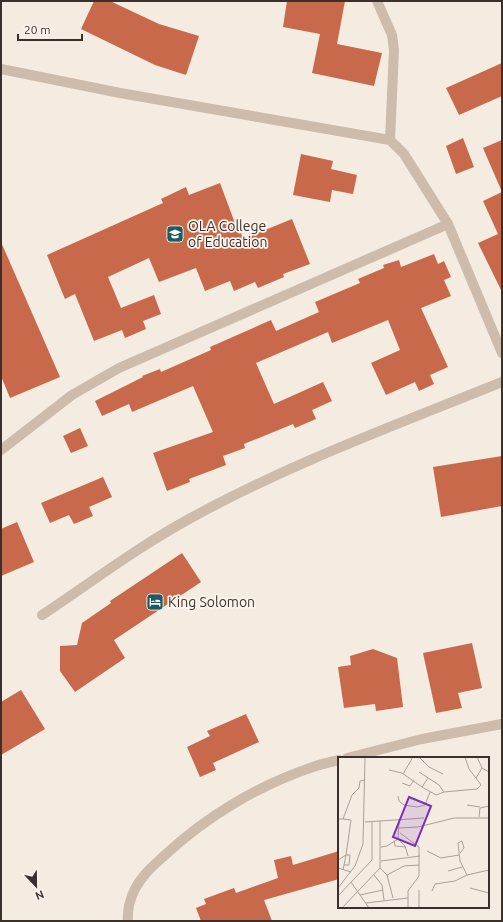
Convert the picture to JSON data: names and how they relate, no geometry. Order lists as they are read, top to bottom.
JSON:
{
  "places": {
    "school or university": ["OLA College of Education"],
    "hotel": ["King Solomon"]
  },
  "scale_bar": "20 m",
  "north": "bottom"
}
